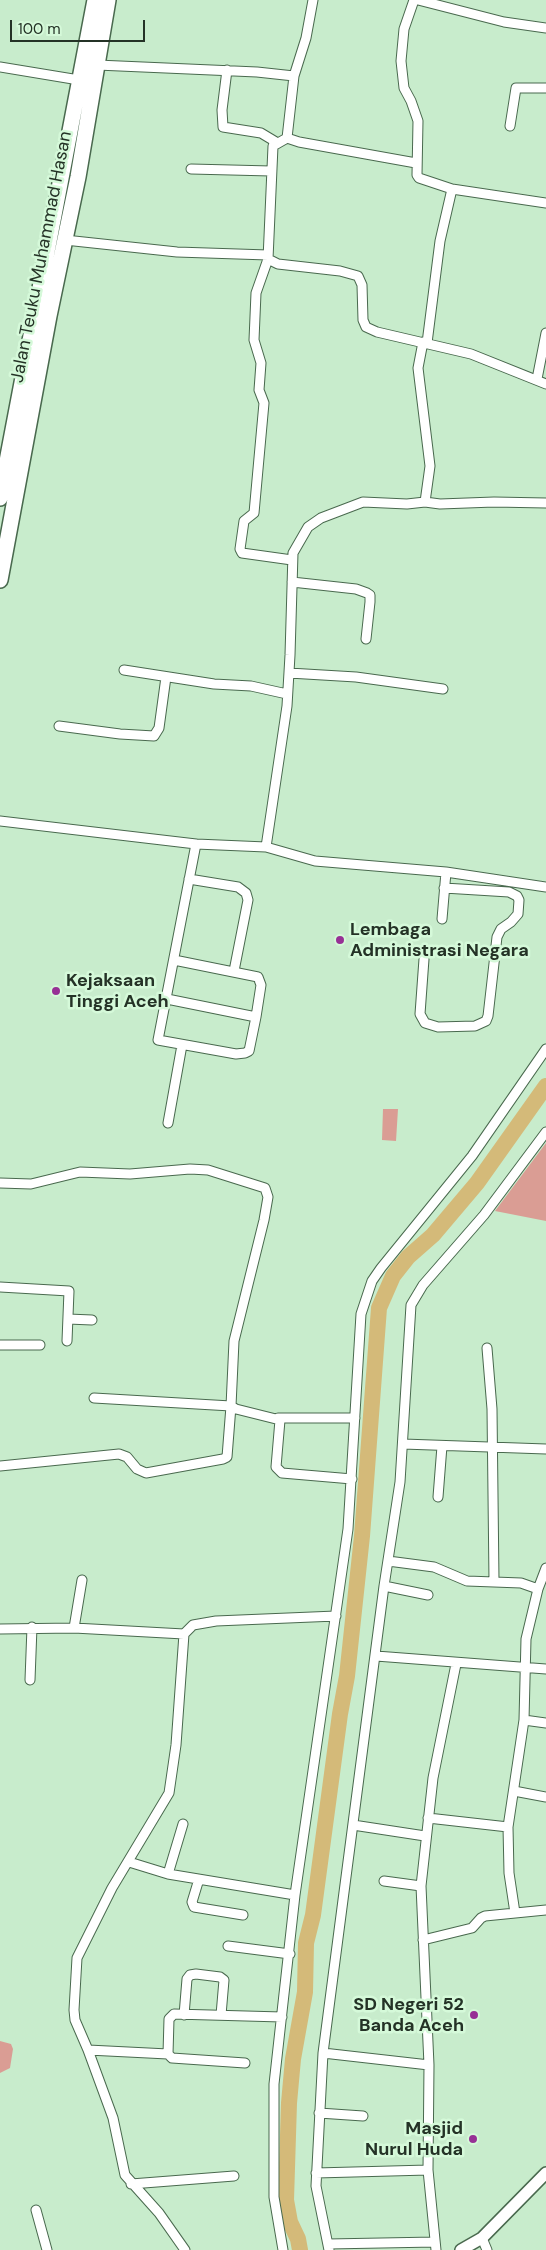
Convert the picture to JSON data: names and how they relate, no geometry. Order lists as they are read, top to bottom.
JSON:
{
  "streets": {
    "highway": ["Jalan Teuku Muhammad Hasan"]
  },
  "places": [
    "Lembaga Administrasi Negara",
    "Kejaksaan Tinggi Aceh",
    "SD Negeri 52 Banda Aceh",
    "Masjid Nurul Huda"
  ],
  "scale_bar": "100 m"
}
